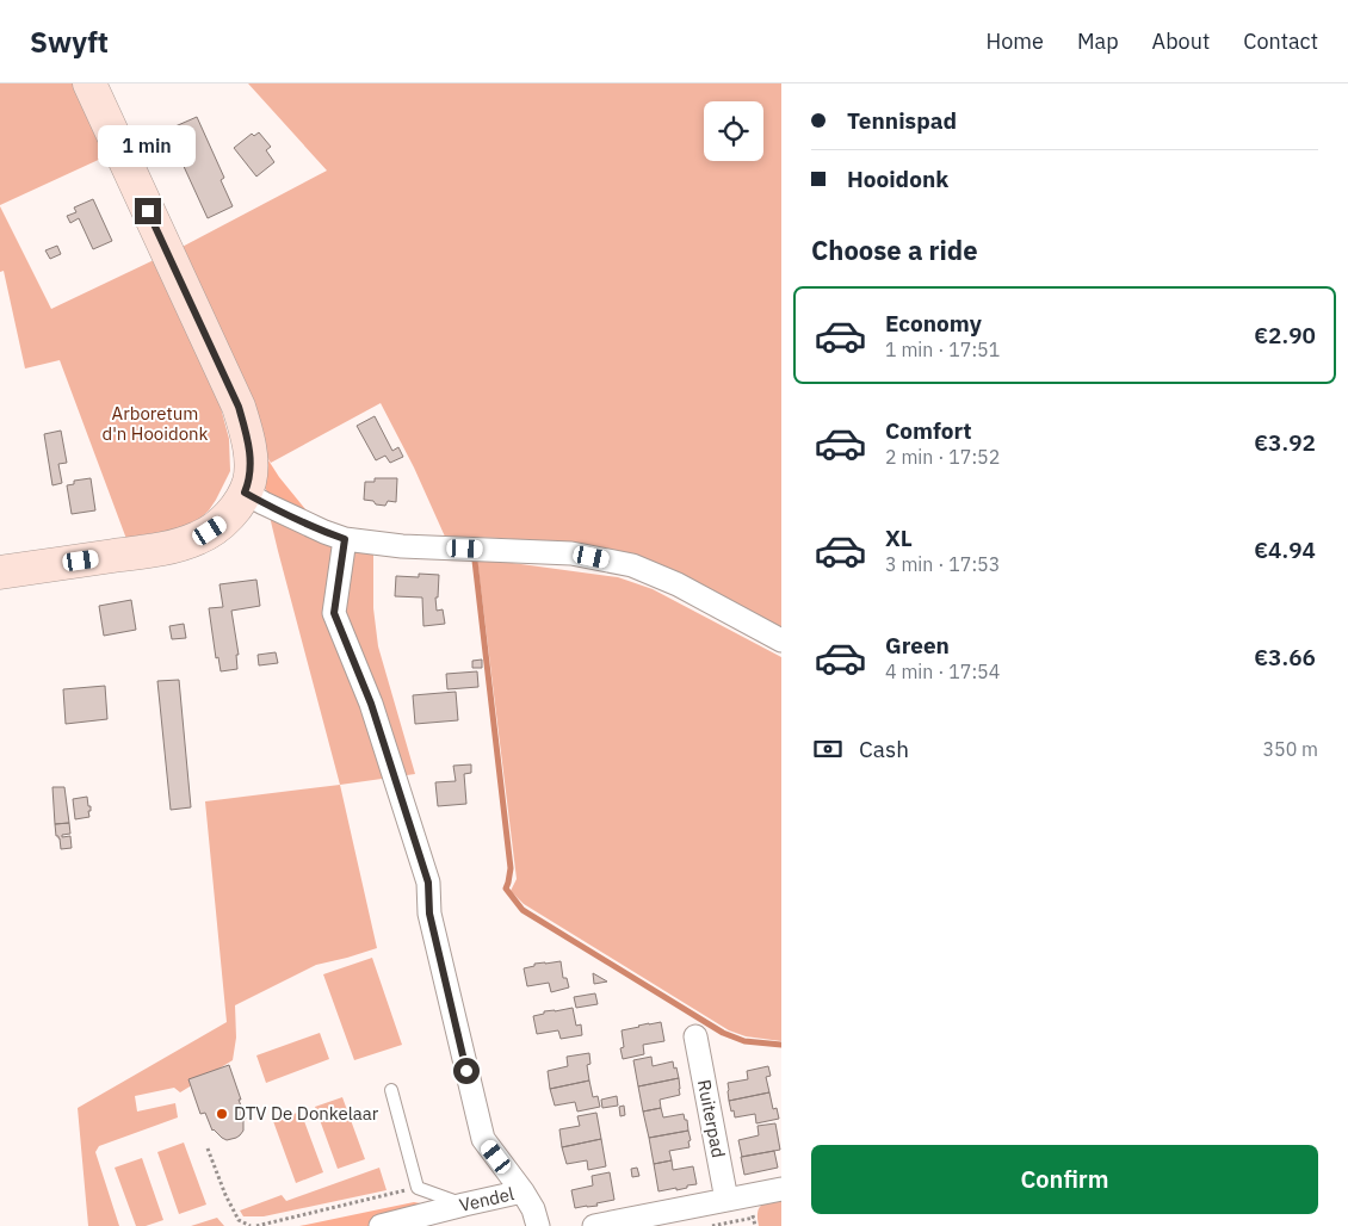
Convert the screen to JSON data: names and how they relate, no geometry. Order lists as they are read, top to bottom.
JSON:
{
  "streets": {
    "street": ["Ruiterpad", "Vendel"]
  },
  "parks": ["Arboretum d'n Hooidonk"],
  "places": ["DTV De Donkelaar"],
  "page": {
    "header": "Swyft",
    "nav": [
      "Home",
      "Map",
      "About",
      "Contact"
    ],
    "banner": ["Tennispad", "Hooidonk"],
    "bubble": "1 min",
    "heading": "Choose a ride",
    "list": [
      {
        "name": "Economy",
        "note": "1 min · 17:51",
        "value": "€2.90"
      },
      {
        "name": "Comfort",
        "note": "2 min · 17:52",
        "value": "€3.92"
      },
      {
        "name": "XL",
        "note": "3 min · 17:53",
        "value": "€4.94"
      },
      {
        "name": "Green",
        "note": "4 min · 17:54",
        "value": "€3.66"
      }
    ],
    "pay": ["Cash", "350 m"],
    "buttons": "Confirm"
  }
}
